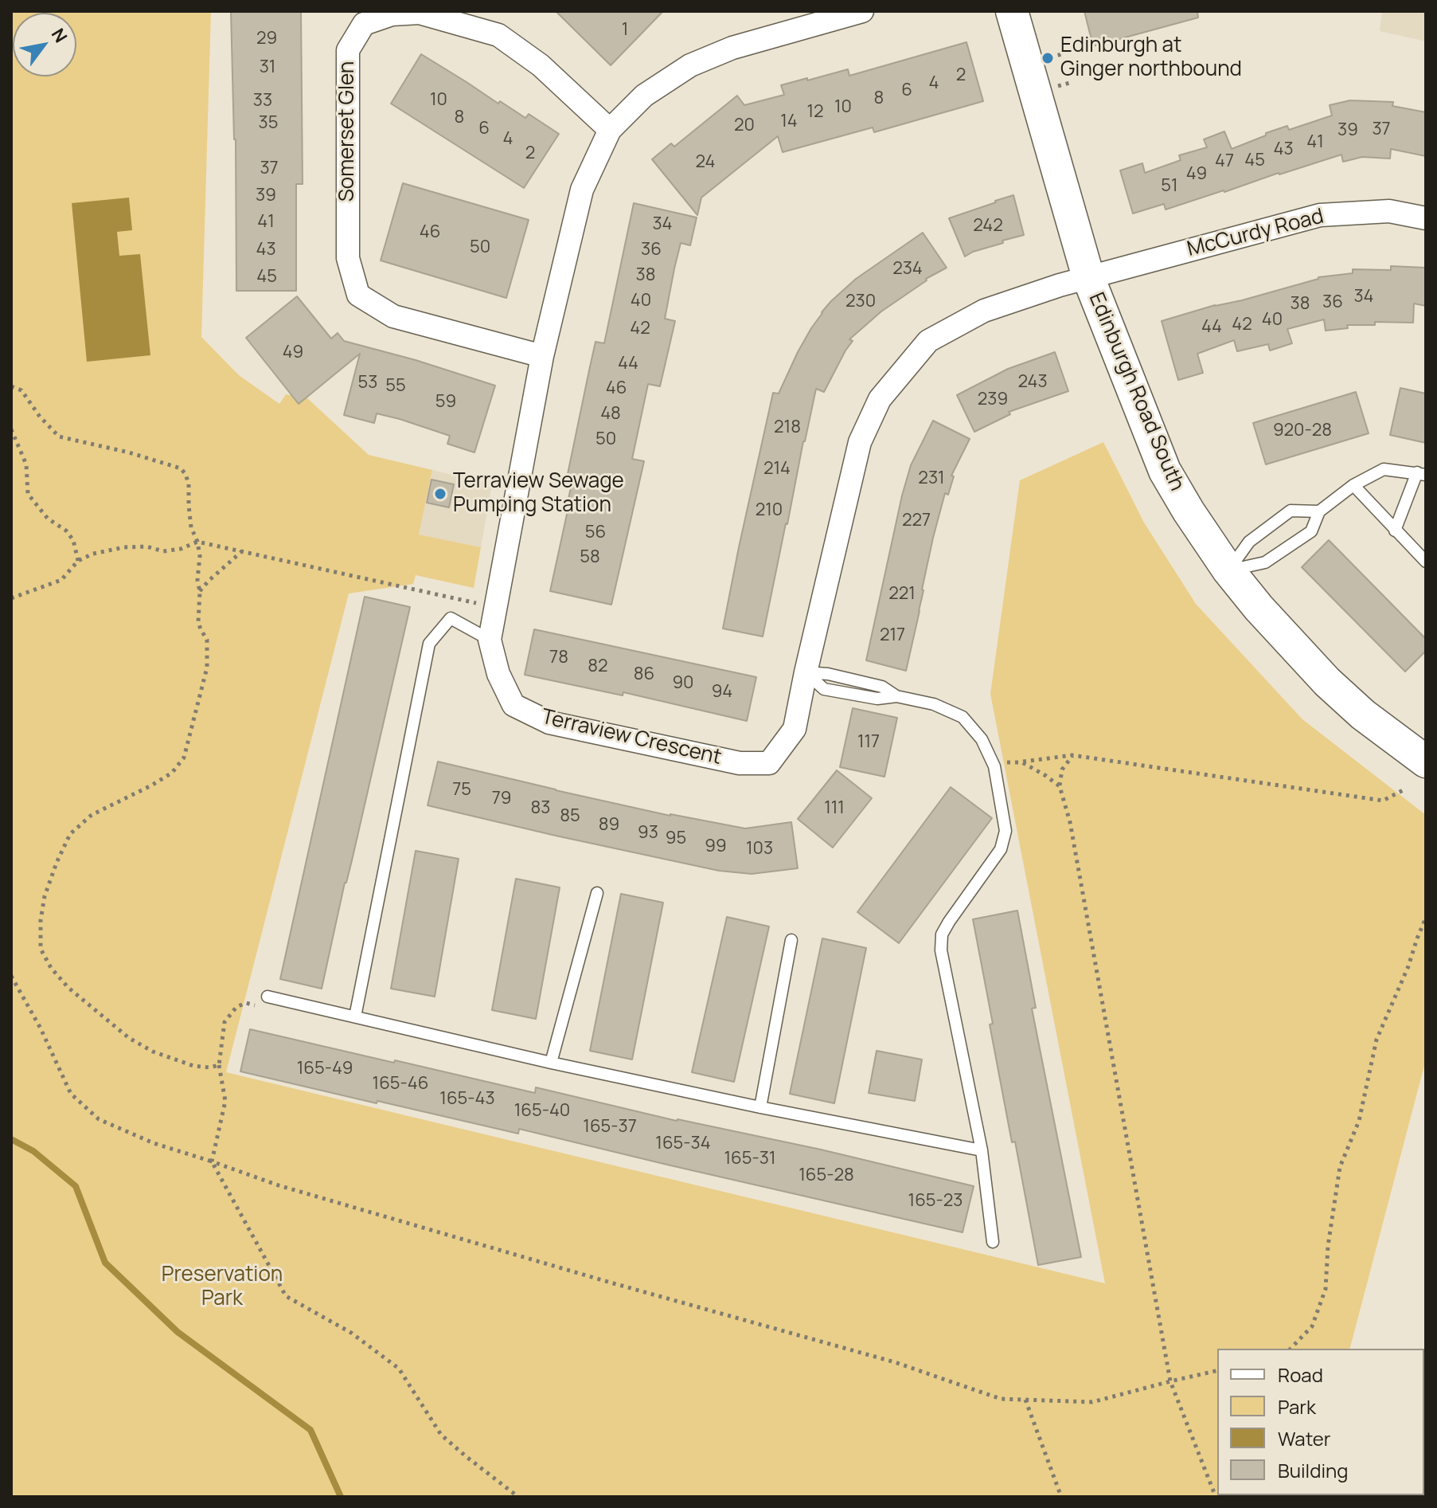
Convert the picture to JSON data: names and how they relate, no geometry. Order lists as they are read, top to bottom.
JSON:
{
  "streets": {
    "main road": ["Edinburgh Road South"],
    "street": ["Somerset Glen", "McCurdy Road", "Terraview Crescent"]
  },
  "crossings": [
    ["Somerset Glen", "Terraview Crescent"],
    ["McCurdy Road", "Edinburgh Road South"],
    ["McCurdy Road", "Terraview Crescent"],
    ["Edinburgh Road South", "Terraview Crescent"]
  ],
  "parks": ["Preservation Park"],
  "places": ["Edinburgh at Ginger northbound", "Terraview Sewage Pumping Station"],
  "house_numbers": [
    "1",
    "29",
    "31",
    "2",
    "4",
    "6",
    "8",
    "10",
    "33",
    "10",
    "12",
    "8",
    "14",
    "35",
    "20",
    "6",
    "37",
    "39",
    "4",
    "41",
    "43",
    "2",
    "45",
    "47",
    "24",
    "37",
    "49",
    "51",
    "39",
    "41",
    "34",
    "242",
    "46",
    "50",
    "43",
    "36",
    "234",
    "38",
    "45",
    "34",
    "40",
    "230",
    "36",
    "38",
    "40",
    "42",
    "44",
    "42",
    "49",
    "44",
    "243",
    "53",
    "55",
    "46",
    "239",
    "59",
    "48",
    "218",
    "920-28",
    "50",
    "214",
    "231",
    "210",
    "227",
    "56",
    "58",
    "221",
    "217",
    "78",
    "82",
    "86",
    "90",
    "94",
    "117",
    "75",
    "79",
    "83",
    "111",
    "85",
    "89",
    "93",
    "95",
    "99",
    "103",
    "165-49",
    "165-46",
    "165-43",
    "165-40",
    "165-37",
    "165-34",
    "165-31",
    "165-28",
    "165-23"
  ],
  "legend": [
    "Road",
    "Park",
    "Water",
    "Building"
  ],
  "north": "top right"
}
